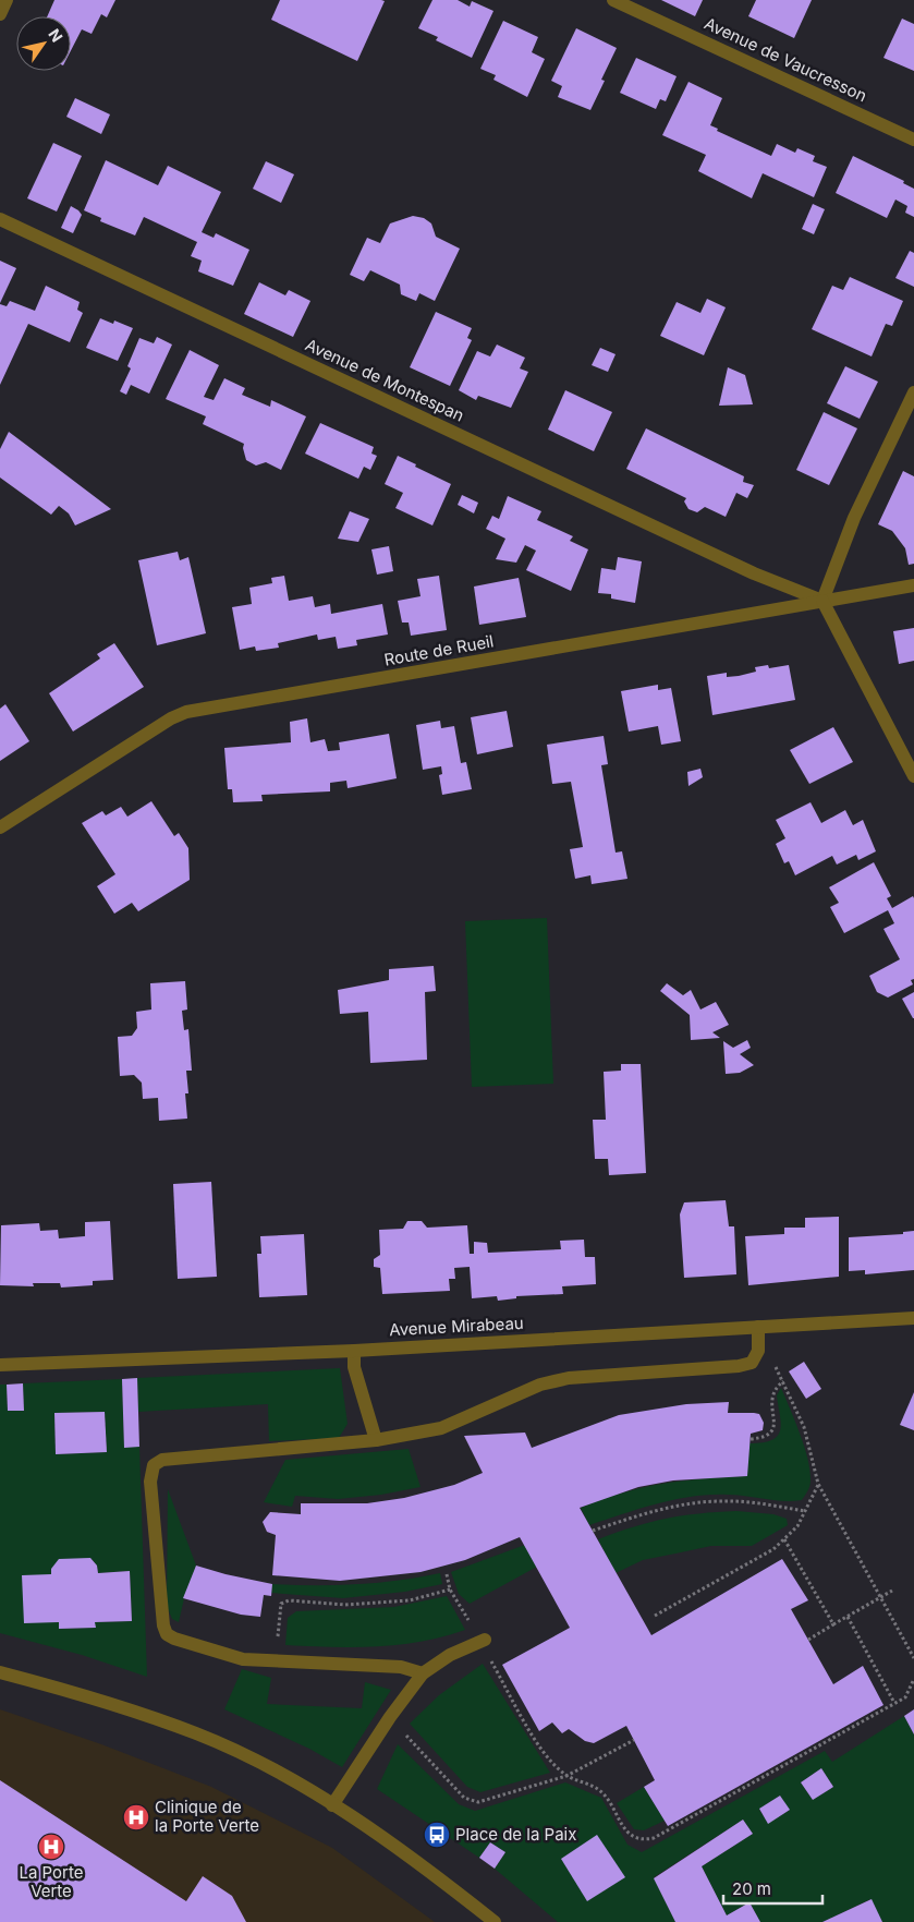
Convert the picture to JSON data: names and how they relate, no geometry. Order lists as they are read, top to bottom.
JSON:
{
  "streets": {
    "street": [
      "Avenue de Vaucresson",
      "Avenue de Montespan",
      "Route de Rueil",
      "Avenue Mirabeau"
    ]
  },
  "crossings": [
    ["Avenue de Montespan", "Route de Rueil"]
  ],
  "places": {
    "hospital": ["Clinique de la Porte Verte", "La Porte Verte"],
    "bus stop": ["Place de la Paix"]
  },
  "scale_bar": "20 m",
  "north": "top right"
}
